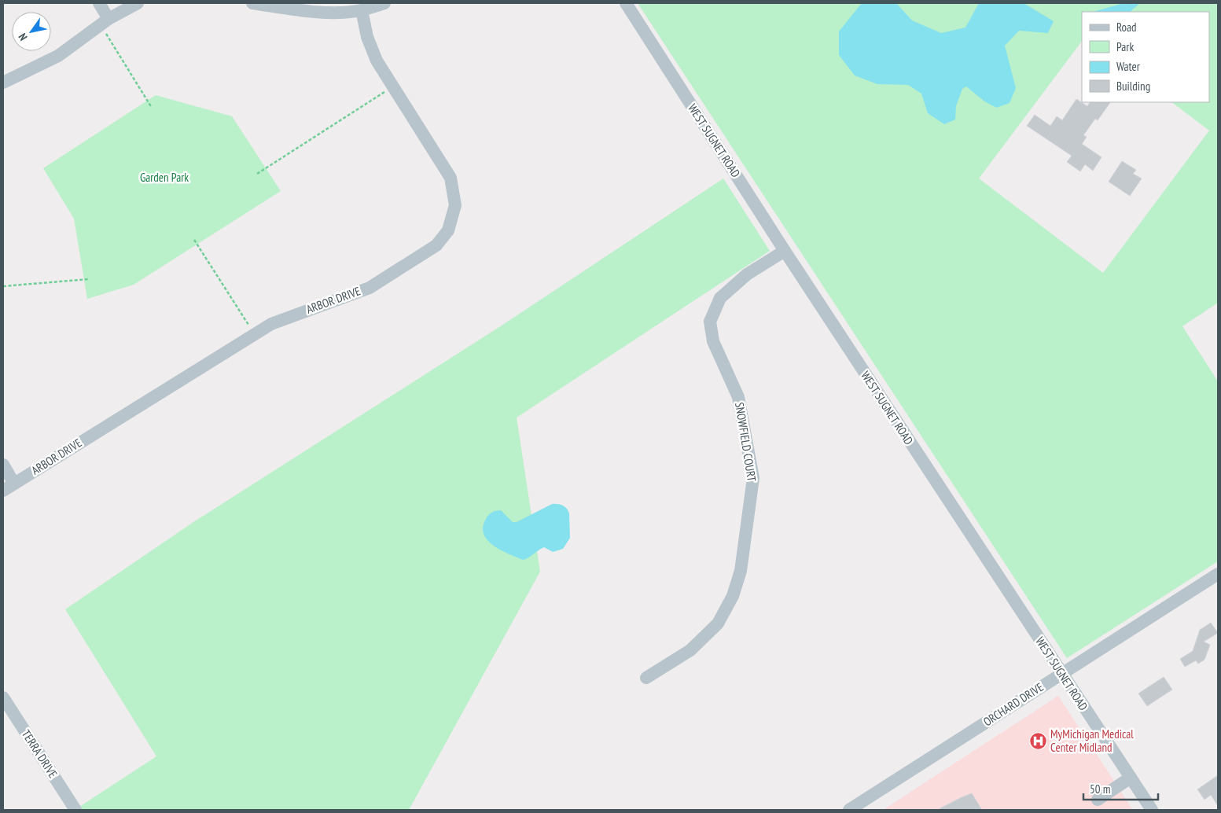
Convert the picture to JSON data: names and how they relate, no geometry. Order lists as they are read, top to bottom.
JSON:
{
  "streets": {
    "street": [
      "WEST SUGNET ROAD",
      "ARBOR DRIVE",
      "SNOWFIELD COURT",
      "ORCHARD DRIVE",
      "TERRA DRIVE"
    ]
  },
  "crossings": [
    ["WEST SUGNET ROAD", "SNOWFIELD COURT"],
    ["WEST SUGNET ROAD", "ORCHARD DRIVE"]
  ],
  "parks": ["Garden Park"],
  "places": {
    "hospital": ["MyMichigan Medical Center Midland"]
  },
  "legend": [
    "Road",
    "Park",
    "Water",
    "Building"
  ],
  "scale_bar": "50 m",
  "north": "bottom left"
}
